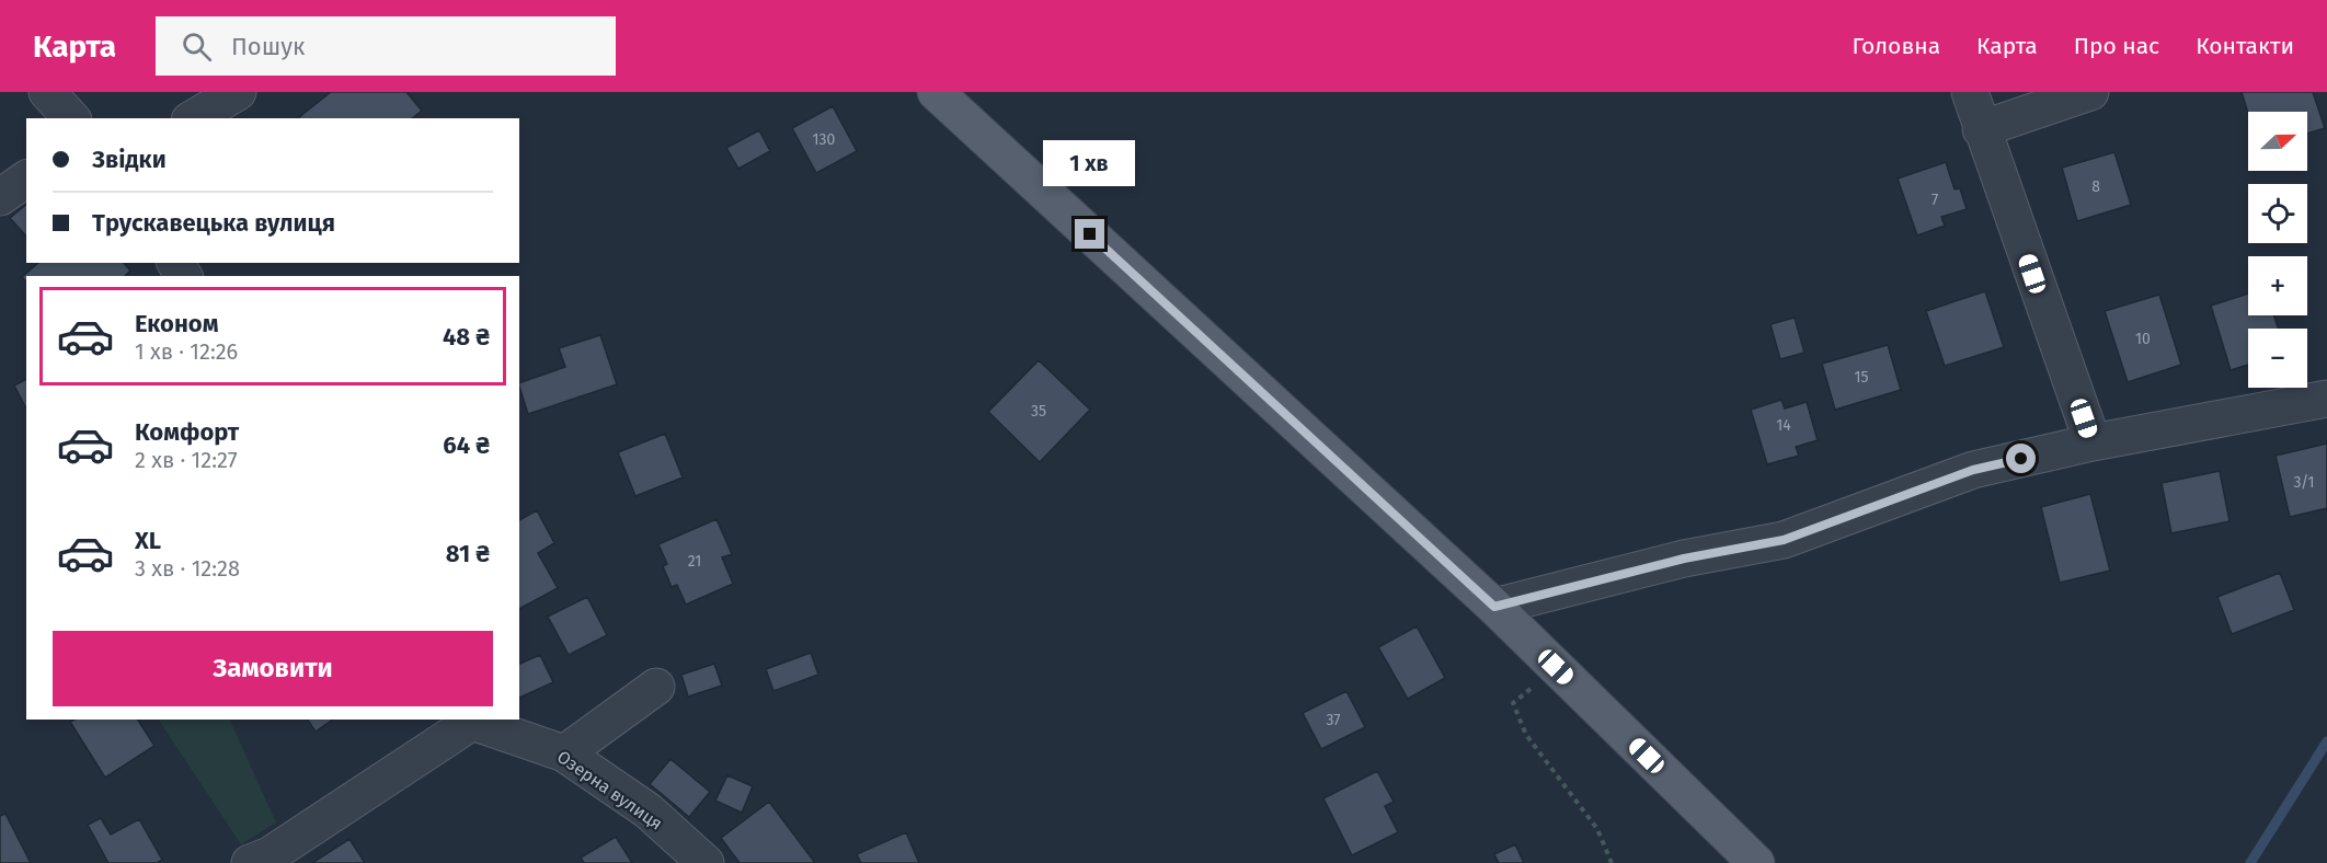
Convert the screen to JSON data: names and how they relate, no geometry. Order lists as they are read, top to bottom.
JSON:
{
  "streets": {
    "street": ["Озерна вулиця"]
  },
  "house_numbers": [
    "130",
    "8",
    "7",
    "10",
    "15",
    "35",
    "14",
    "3/1",
    "21",
    "37"
  ],
  "north": "right",
  "page": {
    "header": "Карта",
    "search": "Пошук",
    "nav": [
      "Головна",
      "Карта",
      "Про нас",
      "Контакти"
    ],
    "map_buttons": ["+", "−"],
    "banner": ["Звідки", "Трускавецька вулиця"],
    "bubble": "1 хв",
    "list": [
      {
        "name": "Економ",
        "note": "1 хв · 12:26",
        "value": "48 ₴"
      },
      {
        "name": "Комфорт",
        "note": "2 хв · 12:27",
        "value": "64 ₴"
      },
      {
        "name": "XL",
        "note": "3 хв · 12:28",
        "value": "81 ₴"
      }
    ],
    "buttons": "Замовити"
  }
}
